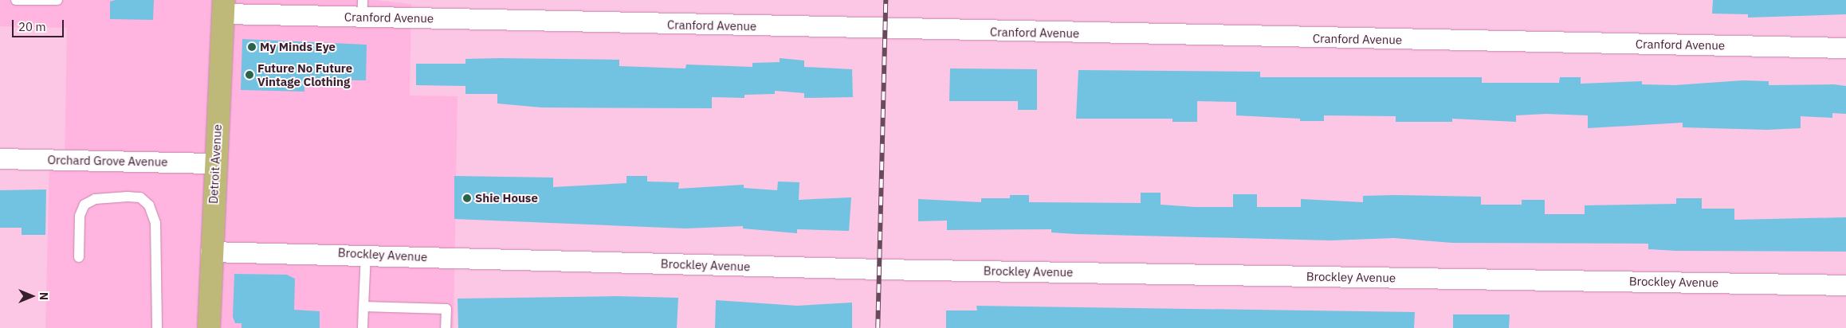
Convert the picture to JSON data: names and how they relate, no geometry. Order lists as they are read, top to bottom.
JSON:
{
  "streets": {
    "main road": ["Detroit Avenue"],
    "street": ["Cranford Avenue", "Orchard Grove Avenue", "Brockley Avenue"]
  },
  "crossings": [
    ["Cranford Avenue", "Detroit Avenue"],
    ["Orchard Grove Avenue", "Detroit Avenue"],
    ["Detroit Avenue", "Brockley Avenue"]
  ],
  "places": ["My Minds Eye", "Future No Future Vintage Clothing", "Shie House"],
  "scale_bar": "20 m",
  "north": "right"
}
